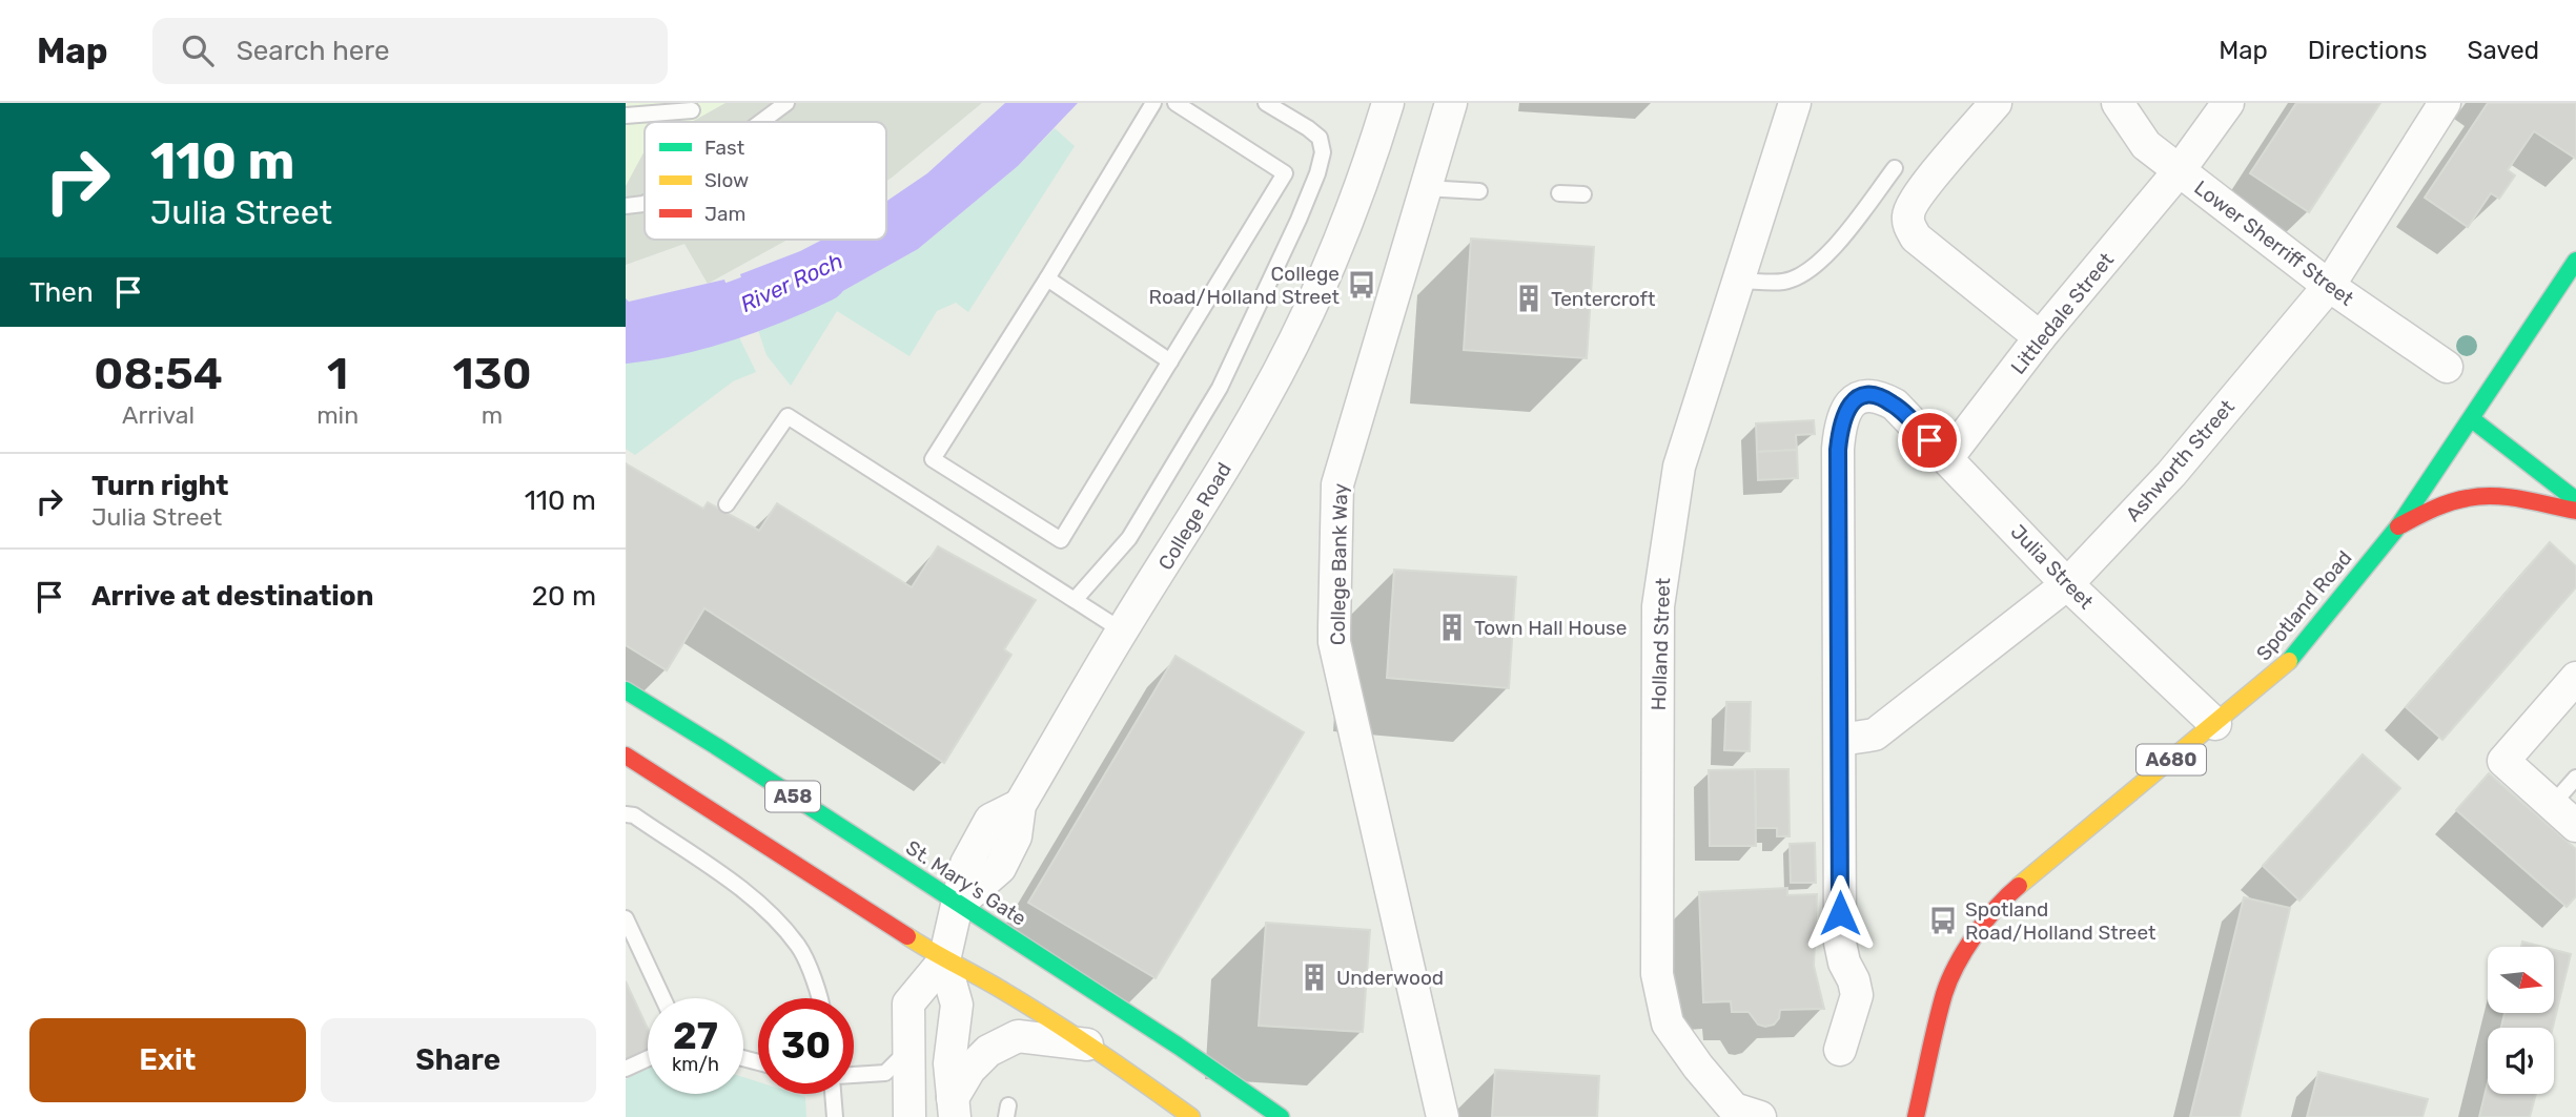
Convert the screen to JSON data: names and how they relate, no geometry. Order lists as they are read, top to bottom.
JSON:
{
  "streets": {
    "main road": [
      "Spotland Road",
      "A680",
      "A58",
      "St. Mary's Gate"
    ],
    "street": [
      "Lower Sherriff Street",
      "Littledale Street",
      "Ashworth Street",
      "College Road",
      "College Bank Way",
      "Julia Street",
      "Holland Street"
    ]
  },
  "crossings": [
    ["Lower Sherriff Street", "Littledale Street"],
    ["Lower Sherriff Street", "Ashworth Street"],
    ["Littledale Street", "Julia Street"],
    ["Ashworth Street", "Julia Street"],
    ["College Road", "St. Mary's Gate"],
    ["Julia Street", "Spotland Road"]
  ],
  "water": ["River Roch"],
  "places": {
    "bus stop": ["College Road/Holland Street", "Spotland Road/Holland Street"],
    "building": ["Tentercroft", "Town Hall House", "Underwood"]
  },
  "legend": ["Fast", "Slow", "Jam"],
  "north": "right",
  "page": {
    "header": "Map",
    "search": "Search here",
    "nav": ["Map", "Directions", "Saved"],
    "turn": ["110 m", "Julia Street"],
    "then": "Then",
    "eta": [
      "08:54",
      "Arrival",
      "1",
      "min",
      "130",
      "m"
    ],
    "list": [
      {
        "name": "Turn right",
        "note": "Julia Street",
        "value": "110 m"
      },
      {
        "name": "Arrive at destination",
        "value": "20 m"
      }
    ],
    "speed": "27 km/h",
    "limit": "30",
    "buttons": ["Exit", "Share"]
  }
}
